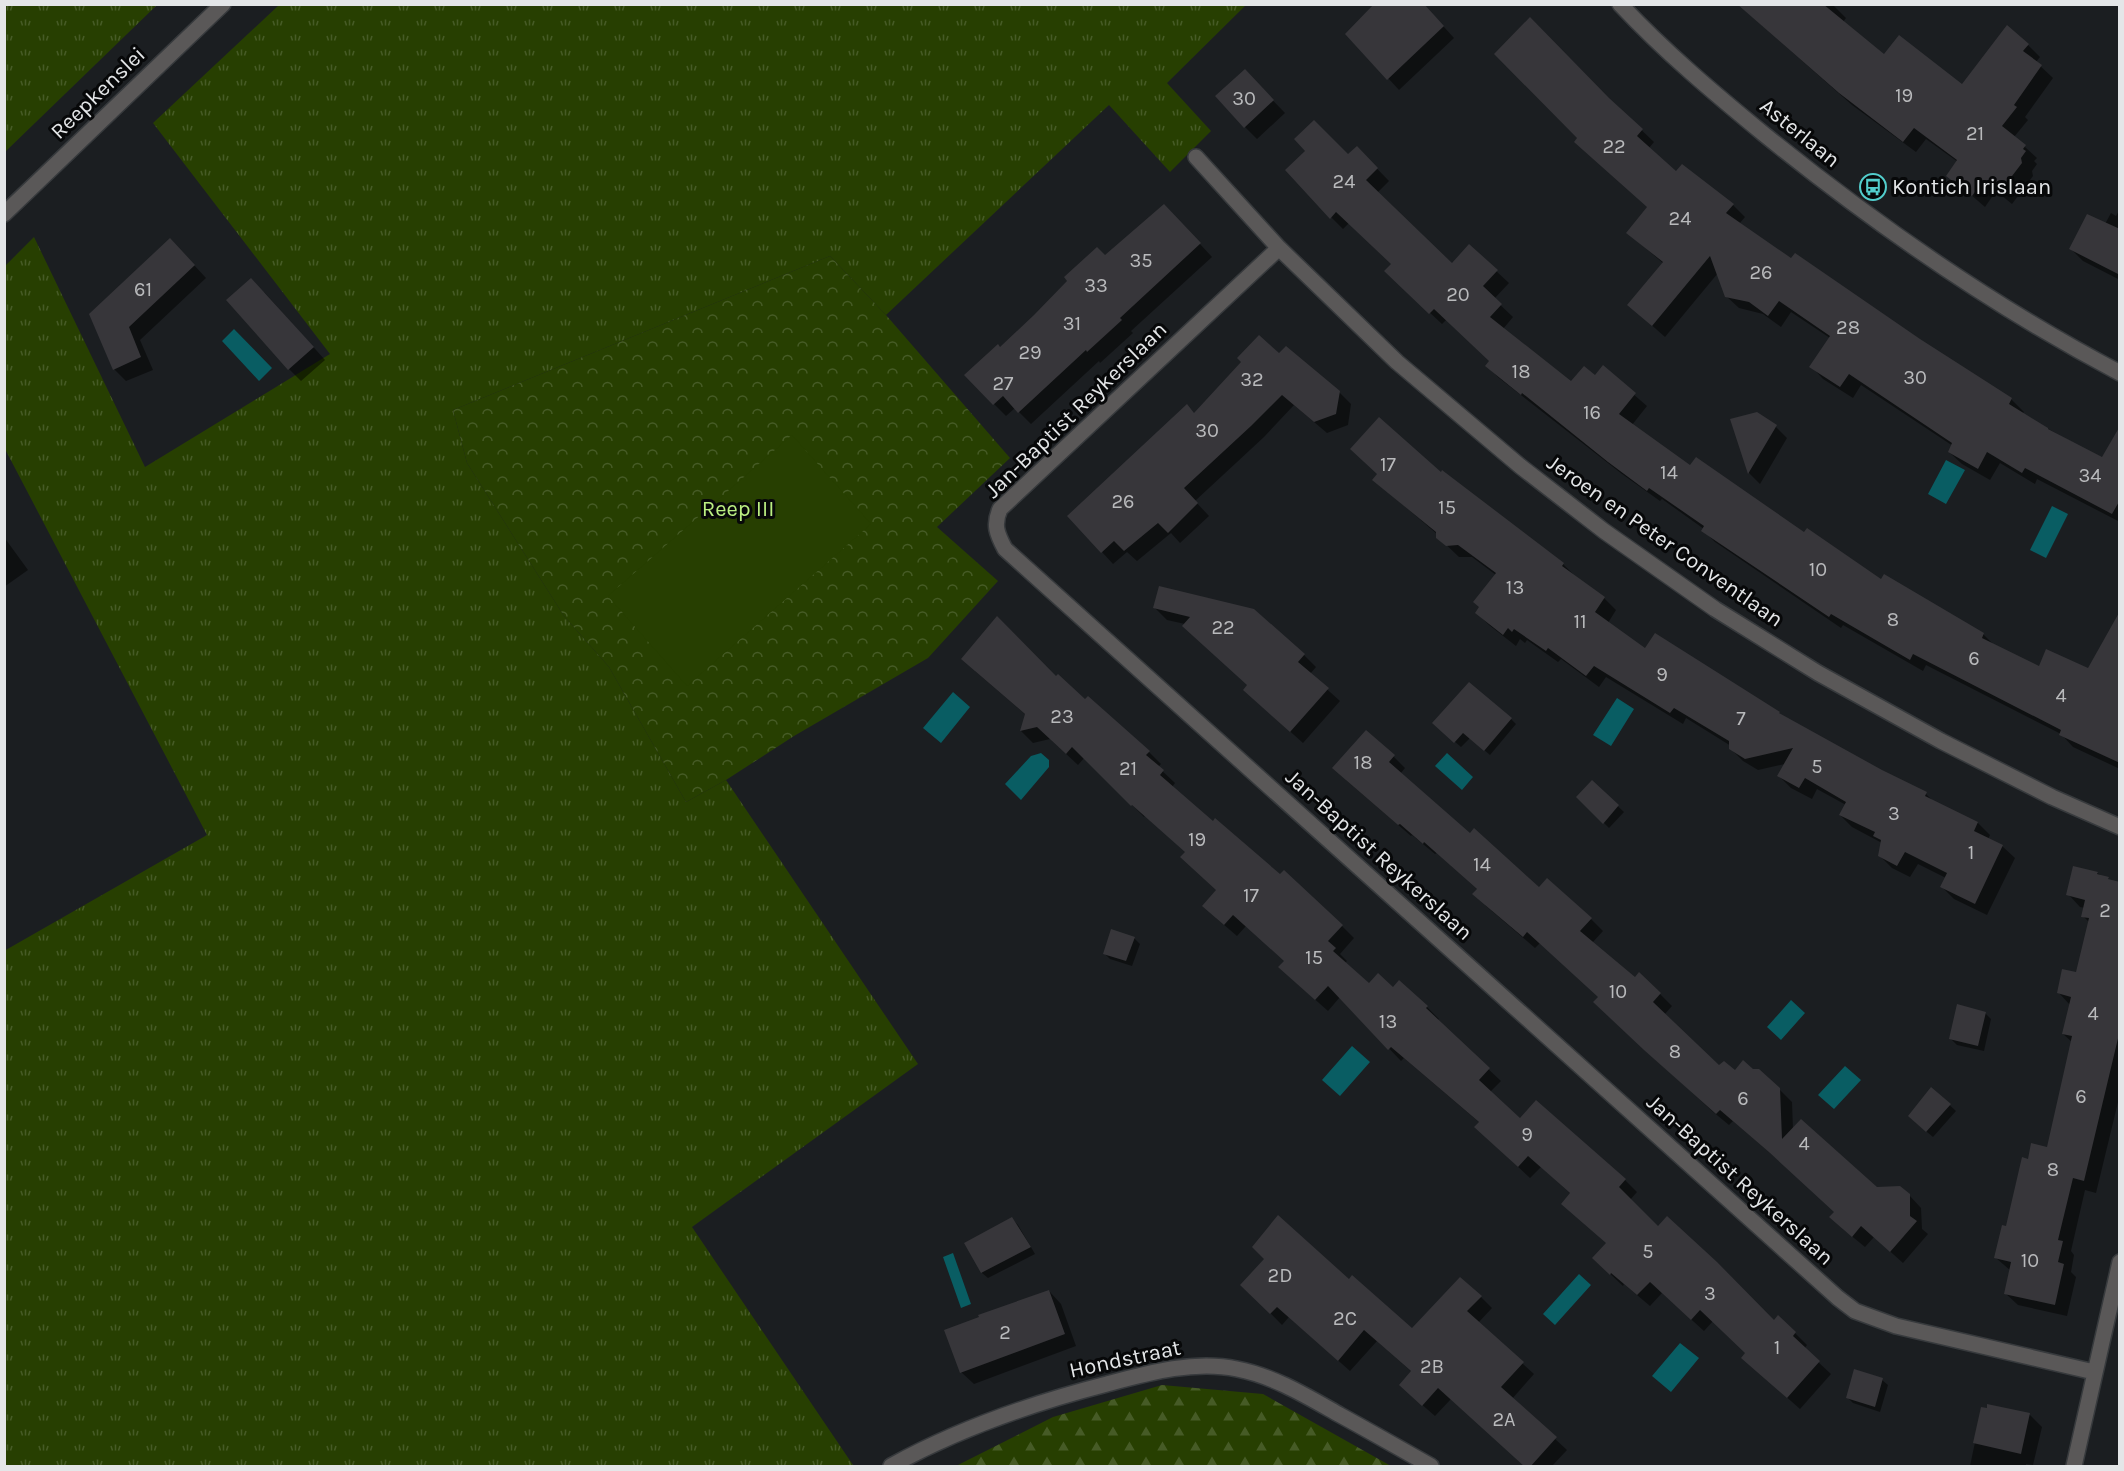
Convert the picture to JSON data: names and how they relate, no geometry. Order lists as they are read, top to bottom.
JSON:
{
  "streets": {
    "street": [
      "Reepkenslei",
      "Asterlaan",
      "Jan-Baptist Reykerslaan",
      "Jeroen en Peter Conventlaan",
      "Hondstraat"
    ]
  },
  "crossings": [
    ["Jan-Baptist Reykerslaan", "Jeroen en Peter Conventlaan"]
  ],
  "parks": ["Reep III"],
  "places": {
    "bus stop": ["Kontich Irislaan"]
  },
  "house_numbers": [
    "19",
    "30",
    "21",
    "22",
    "24",
    "24",
    "35",
    "26",
    "33",
    "61",
    "20",
    "31",
    "28",
    "29",
    "18",
    "30",
    "32",
    "27",
    "16",
    "30",
    "17",
    "14",
    "34",
    "26",
    "15",
    "10",
    "13",
    "8",
    "11",
    "22",
    "6",
    "9",
    "4",
    "23",
    "7",
    "18",
    "5",
    "21",
    "3",
    "19",
    "1",
    "14",
    "17",
    "2",
    "15",
    "10",
    "4",
    "13",
    "8",
    "6",
    "6",
    "9",
    "4",
    "8",
    "5",
    "10",
    "2D",
    "3",
    "2C",
    "2",
    "1",
    "2B",
    "2A"
  ]
}
